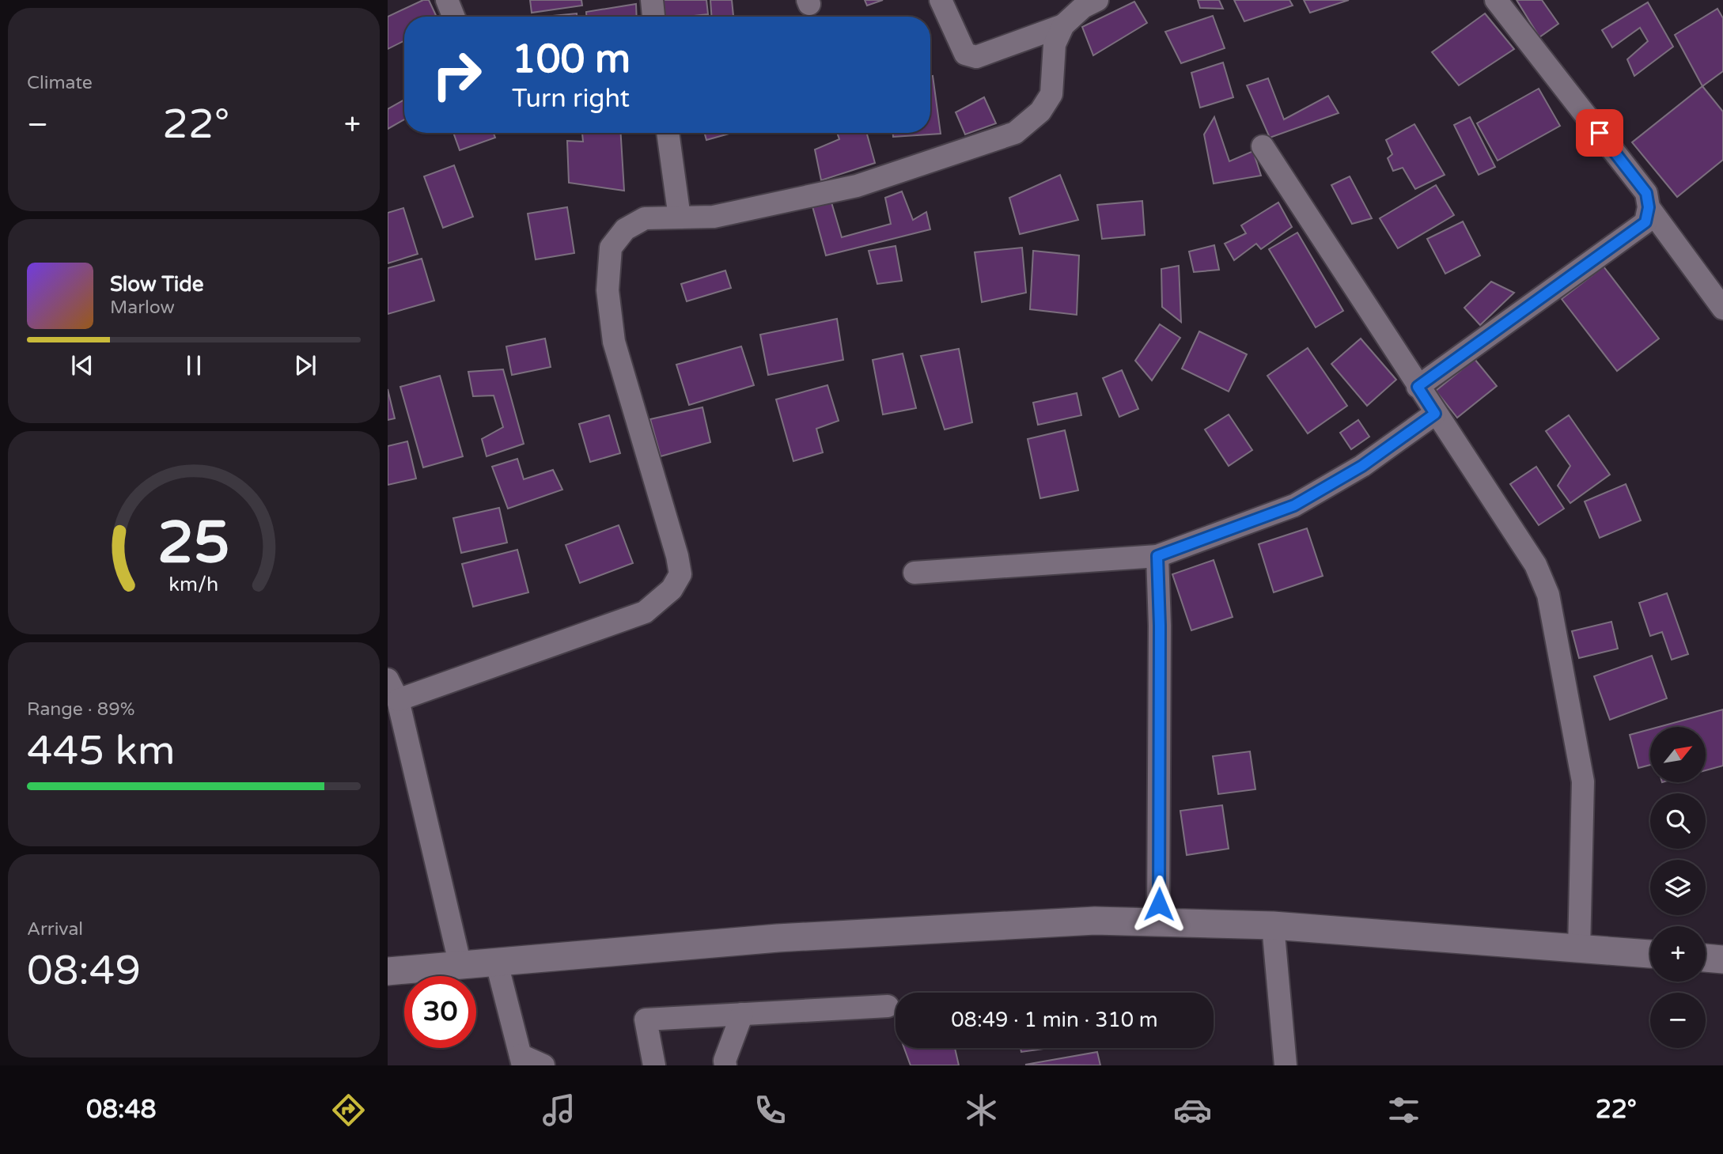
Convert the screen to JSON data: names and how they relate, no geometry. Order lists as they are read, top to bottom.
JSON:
{
  "north": "top right",
  "page": {
    "tile": [
      "Climate",
      ["Range · 89%", "445 km"],
      ["Arrival", "08:49"]
    ],
    "turn": ["100 m", "Turn right"],
    "heat": ["−", "22°", "+"],
    "song": ["Slow Tide", "Marlow"],
    "map_buttons": ["+", "−"],
    "limit": "30",
    "trip": "08:49 · 1 min · 310 m",
    "tabs": ["08:48", "22°"],
    "gauge": ["25", "km/h"]
  }
}
